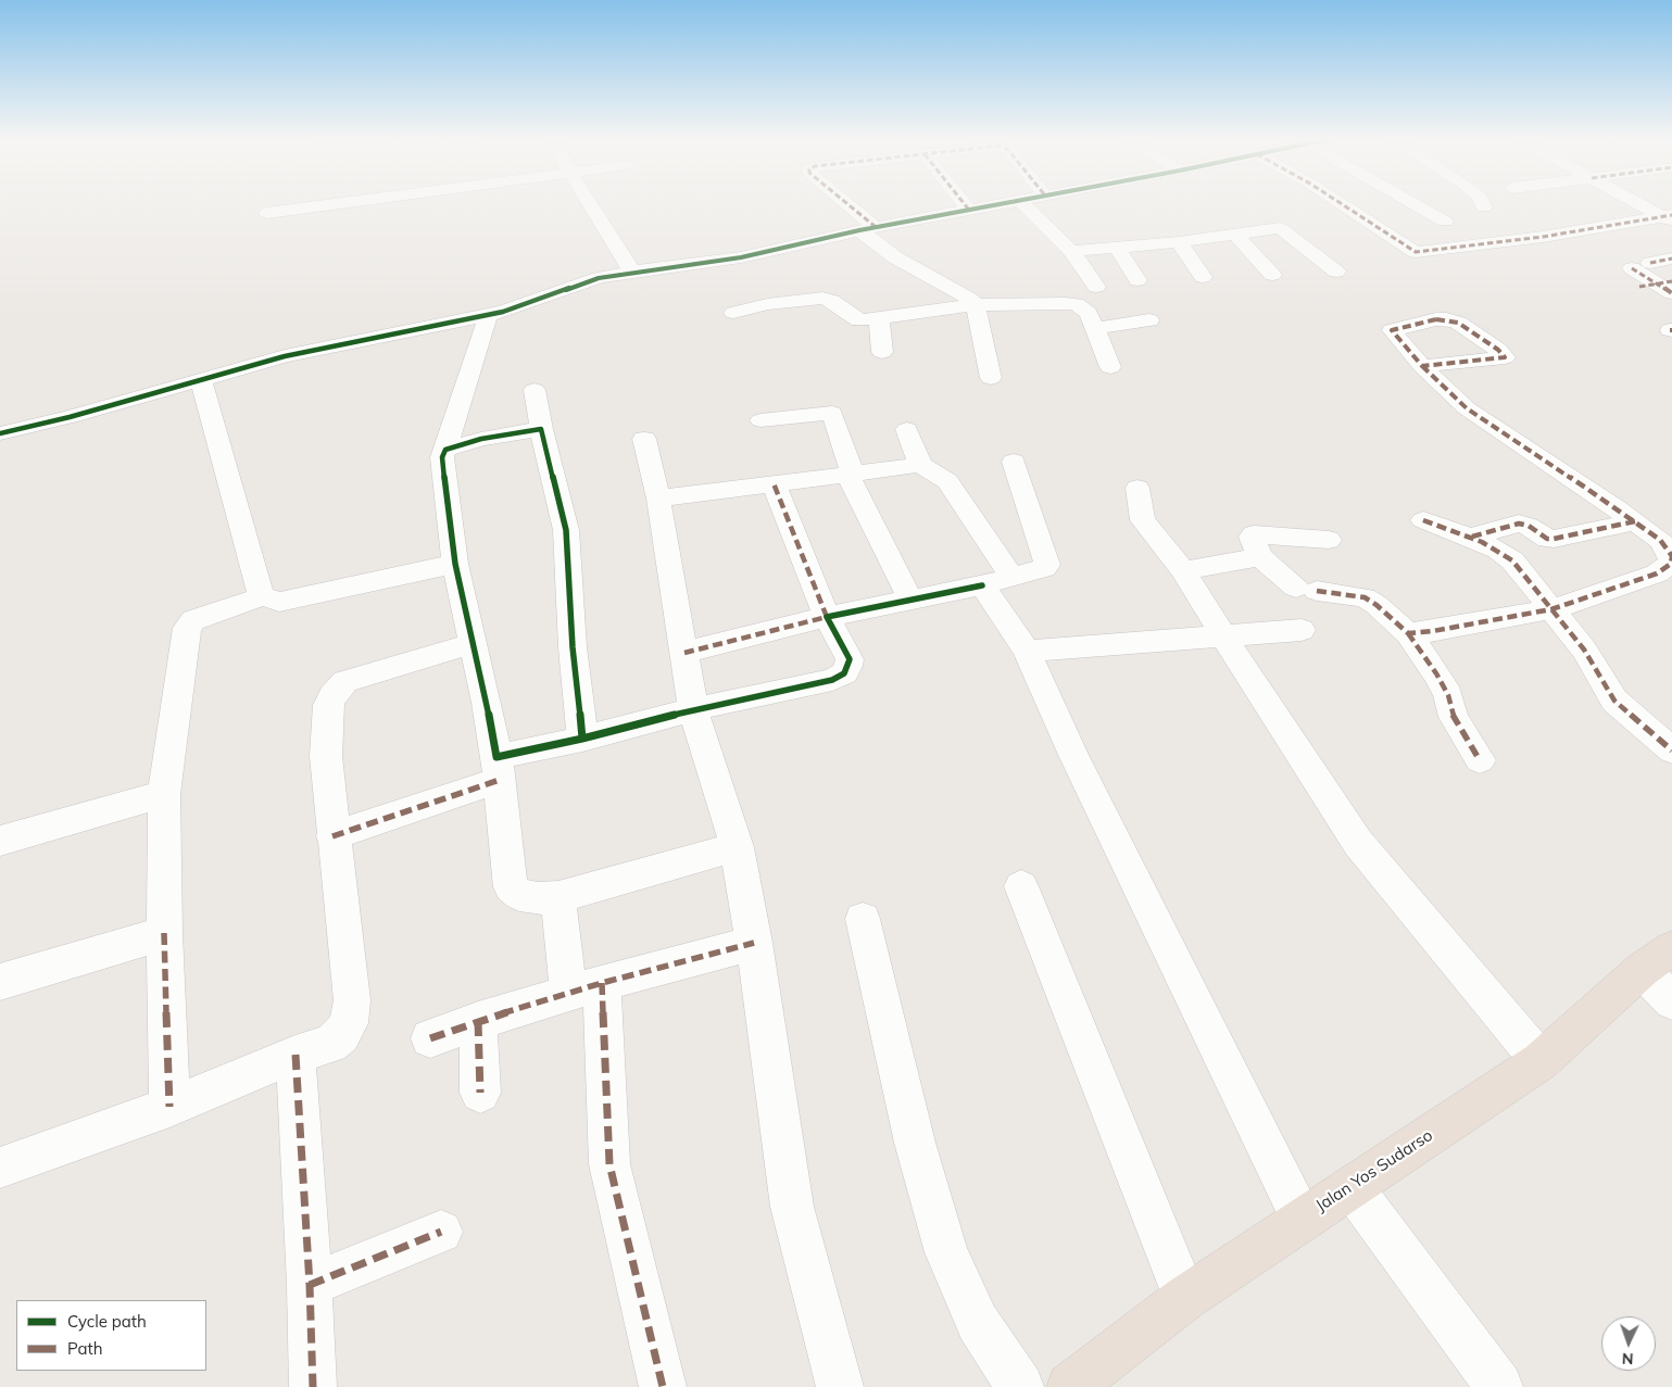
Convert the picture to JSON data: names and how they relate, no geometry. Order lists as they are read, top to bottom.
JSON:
{
  "streets": {
    "highway": ["Jalan Yos Sudarso"]
  },
  "legend": ["Cycle path", "Path"],
  "north": "bottom"
}
